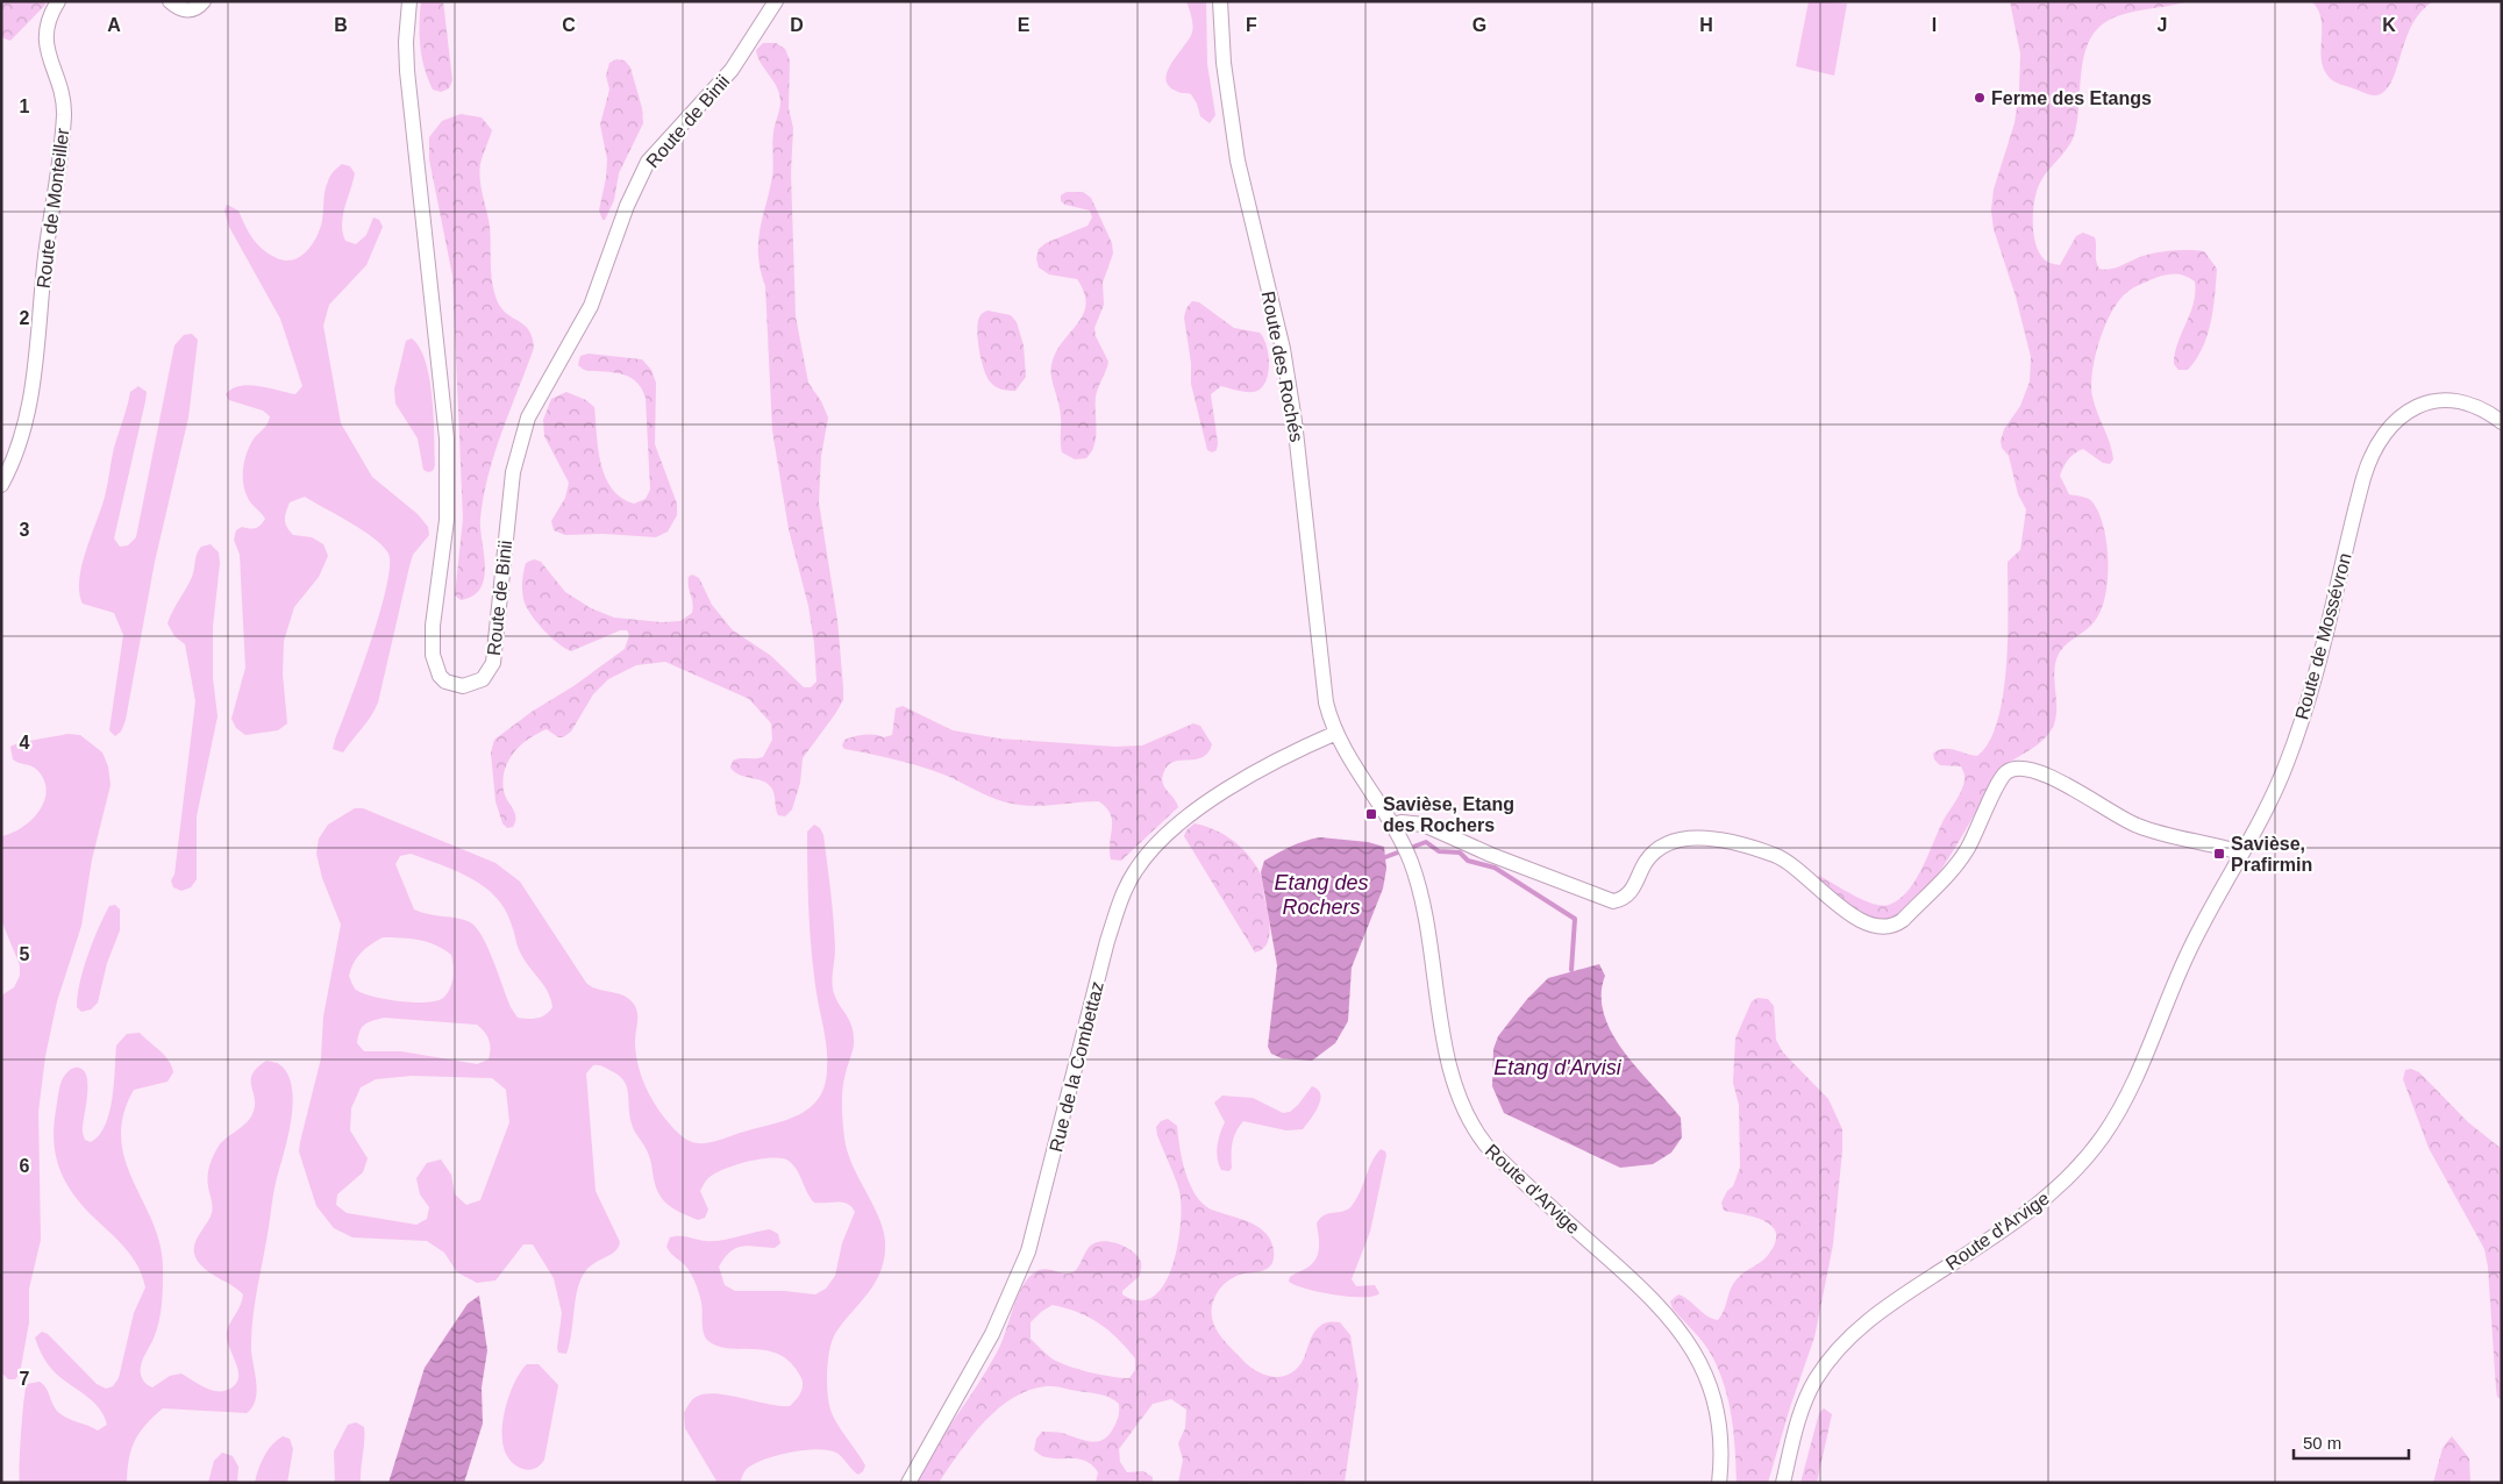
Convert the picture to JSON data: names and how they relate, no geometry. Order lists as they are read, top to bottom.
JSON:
{
  "streets": {
    "street": [
      "Route de Binii",
      "Route de Monteiller",
      "Route des Rochés",
      "Route de Mossévron",
      "Rue de la Combettaz",
      "Route d'Arvige"
    ]
  },
  "crossings": [
    ["Route des Rochés", "Rue de la Combettaz"],
    ["Route des Rochés", "Route d'Arvige"],
    ["Route de Mossévron", "Route d'Arvige"]
  ],
  "water": ["Etang des Rochers", "Etang d'Arvisi"],
  "places": {
    "other": ["Ferme des Etangs"],
    "transit": ["Savièse, Etang des Rochers", "Savièse, Prafirmin"]
  },
  "scale_bar": "50 m",
  "grid": {
    "columns": [
      "A",
      "B",
      "C",
      "D",
      "E",
      "F",
      "G",
      "H",
      "I",
      "J",
      "K"
    ],
    "rows": [
      "1",
      "2",
      "3",
      "4",
      "5",
      "6",
      "7"
    ]
  }
}
